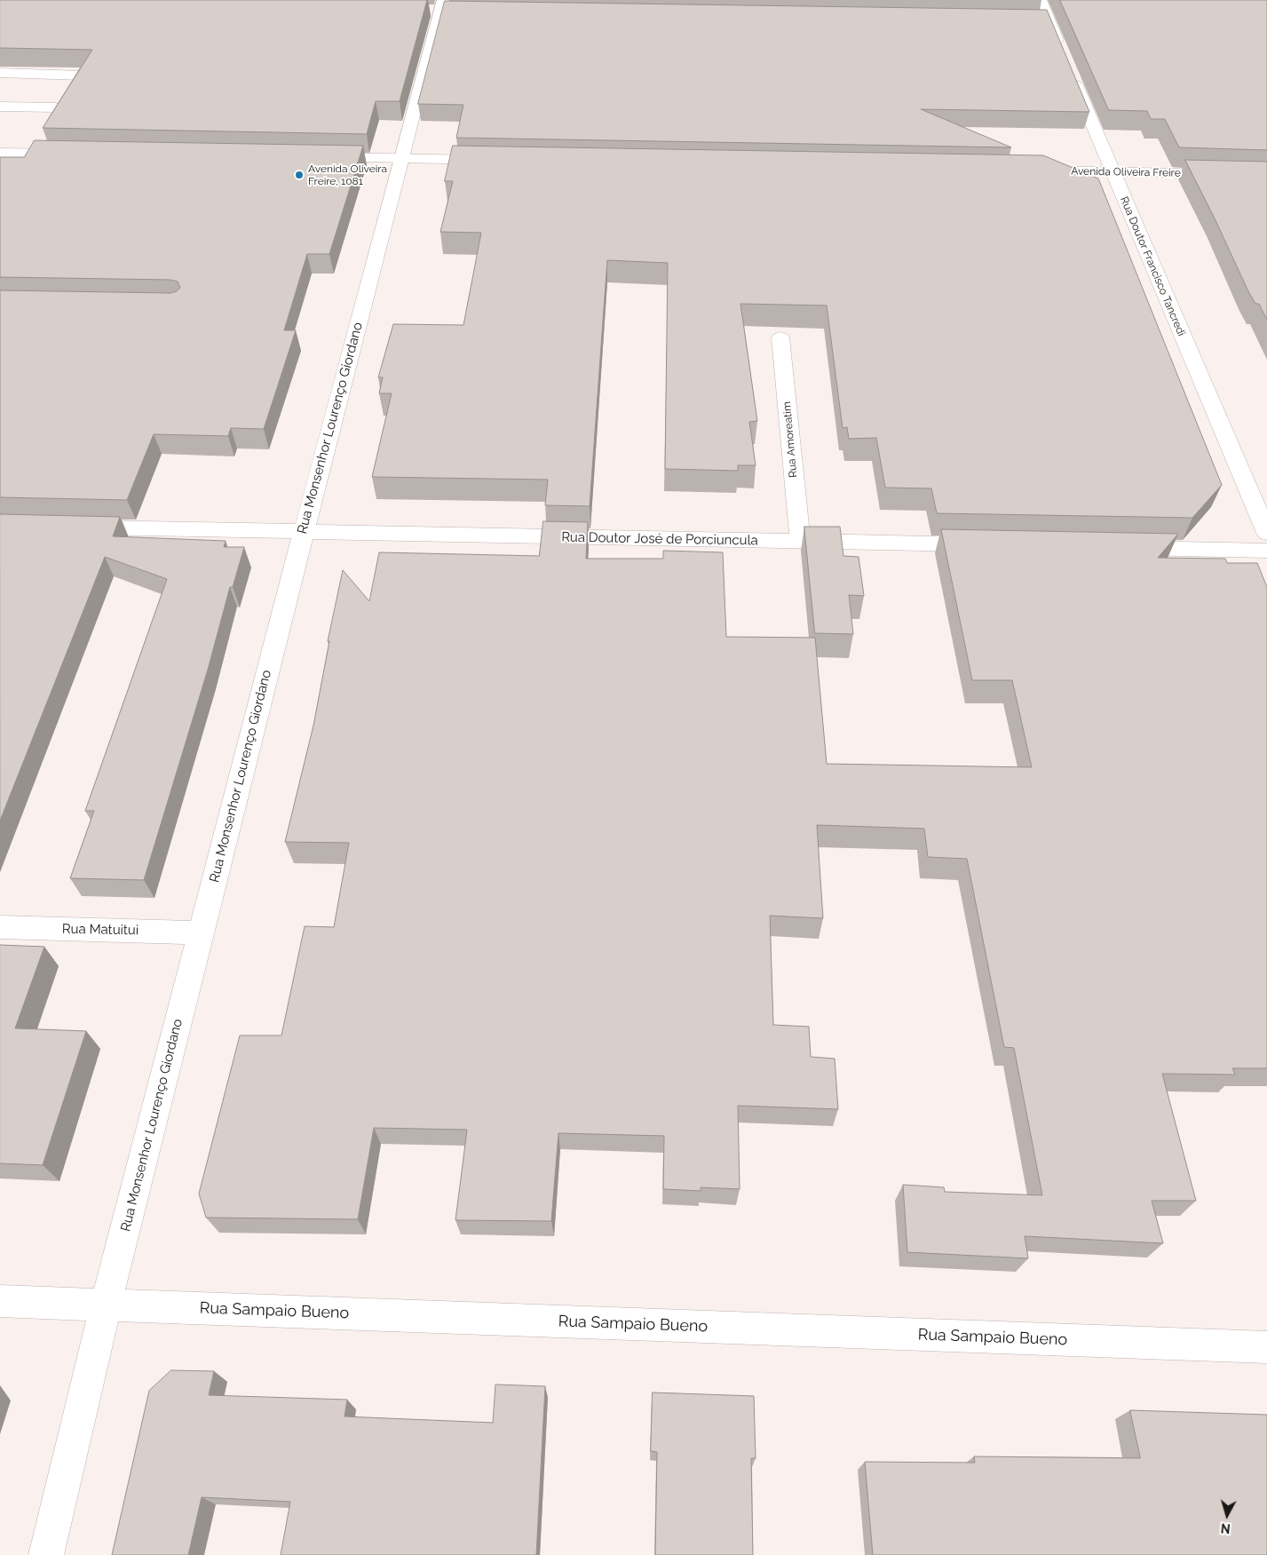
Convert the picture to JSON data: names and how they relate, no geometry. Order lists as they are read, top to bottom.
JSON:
{
  "streets": {
    "street": [
      "Avenida Oliveira Freire",
      "Rua Doutor Francisco Tancredi",
      "Rua Monsenhor Lourenço Giordano",
      "Rua Amoreatim",
      "Rua Doutor José de Porciuncula",
      "Rua Matuitui",
      "Rua Sampaio Bueno"
    ]
  },
  "crossings": [
    ["Avenida Oliveira Freire", "Rua Doutor Francisco Tancredi"],
    ["Rua Monsenhor Lourenço Giordano", "Rua Doutor José de Porciuncula"],
    ["Rua Monsenhor Lourenço Giordano", "Rua Matuitui"],
    ["Rua Monsenhor Lourenço Giordano", "Rua Sampaio Bueno"],
    ["Rua Amoreatim", "Rua Doutor José de Porciuncula"]
  ],
  "places": ["Avenida Oliveira Freire, 1081"],
  "north": "bottom"
}
